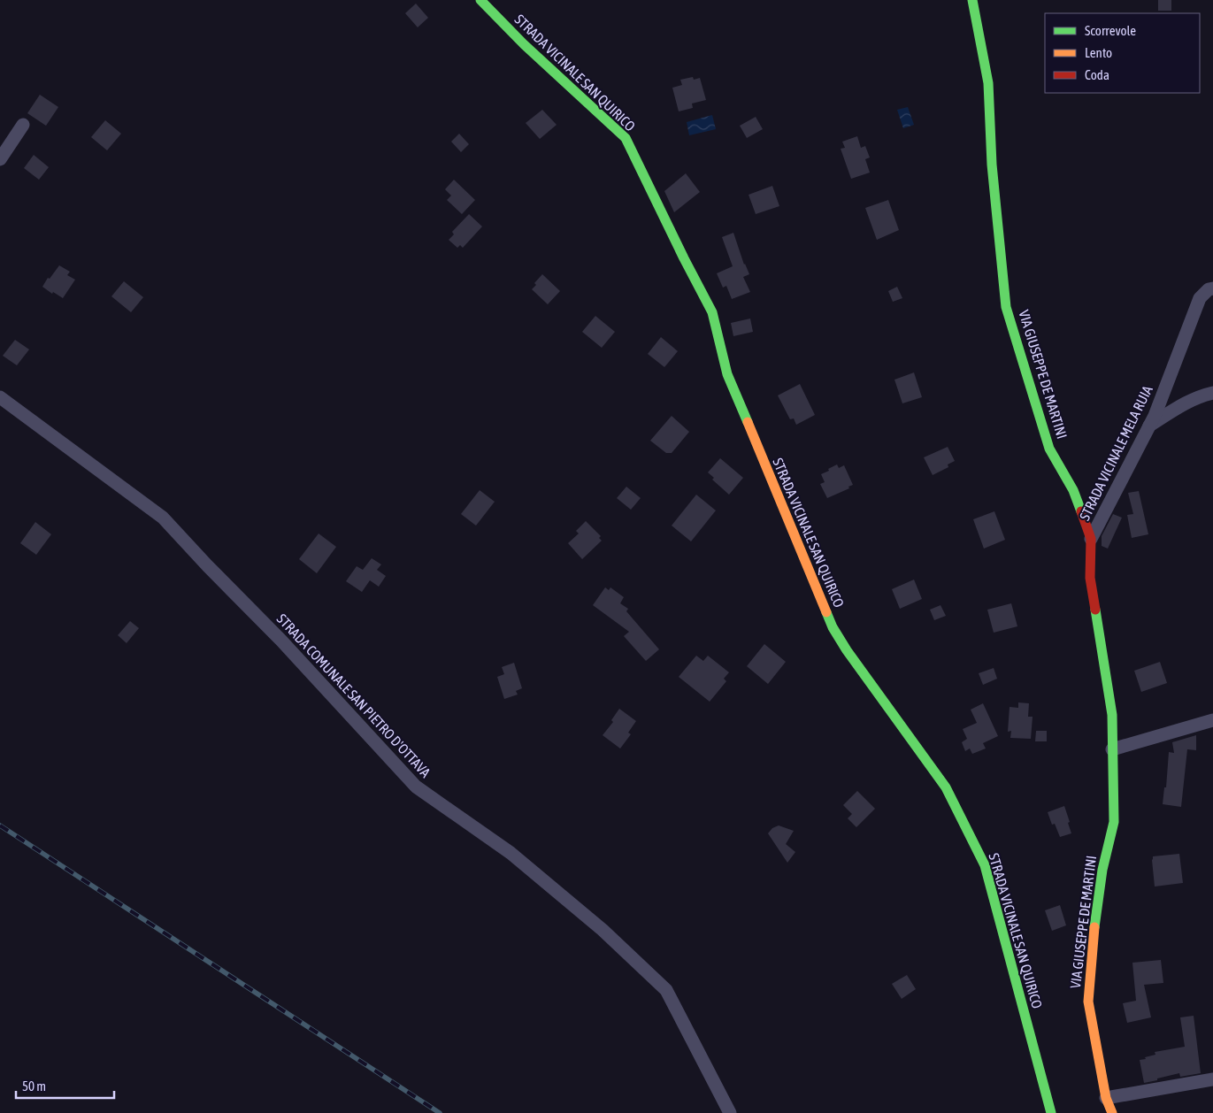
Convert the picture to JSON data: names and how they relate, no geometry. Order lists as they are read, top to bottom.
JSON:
{
  "streets": {
    "street": [
      "STRADA VICINALE SAN QUIRICO",
      "VIA GIUSEPPE DE MARTINI",
      "STRADA VICINALE MELA RUIA",
      "STRADA COMUNALE SAN PIETRO D'OTTAVA"
    ]
  },
  "crossings": [
    ["VIA GIUSEPPE DE MARTINI", "STRADA VICINALE MELA RUIA"]
  ],
  "legend": ["Scorrevole", "Lento", "Coda"],
  "scale_bar": "50 m"
}
